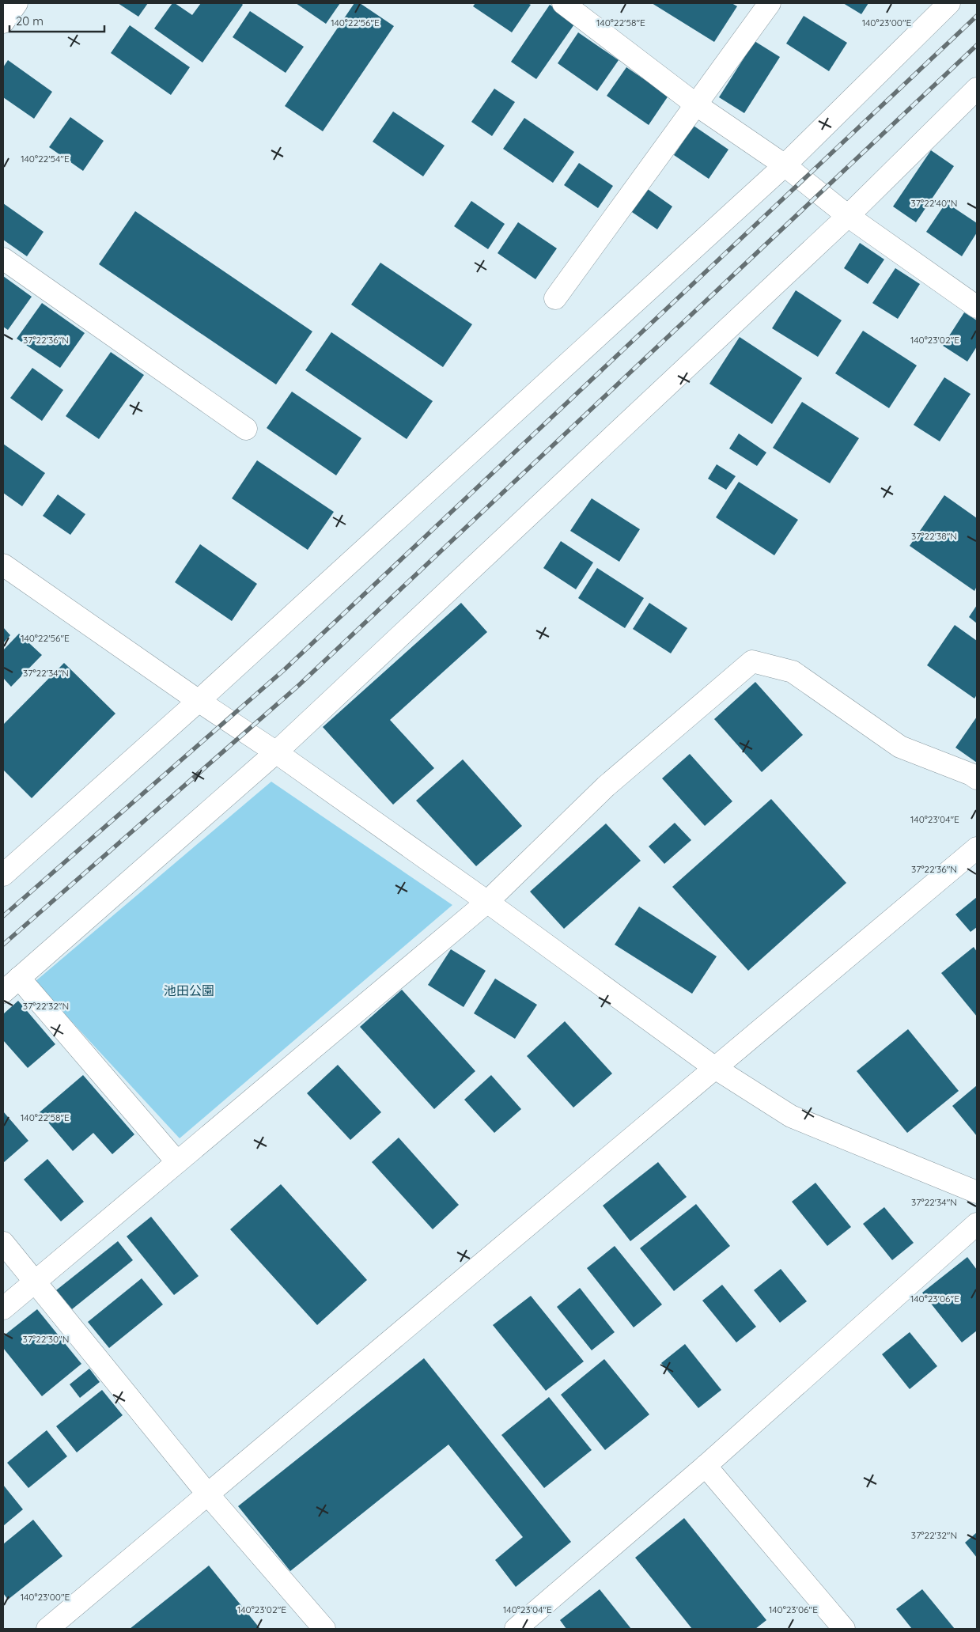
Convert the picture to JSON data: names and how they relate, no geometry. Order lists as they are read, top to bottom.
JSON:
{
  "parks": ["池田公園"],
  "scale_bar": "20 m",
  "coordinates": [
    "140°22'56\"E",
    "140°22'58\"E",
    "140°23'00\"E",
    "140°22'54\"E",
    "37°22'40\"N",
    "140°23'02\"E",
    "37°22'36\"N",
    "37°22'38\"N",
    "37°22'34\"N",
    "140°23'04\"E",
    "37°22'32\"N",
    "140°23'06\"E",
    "37°22'30\"N"
  ]
}
